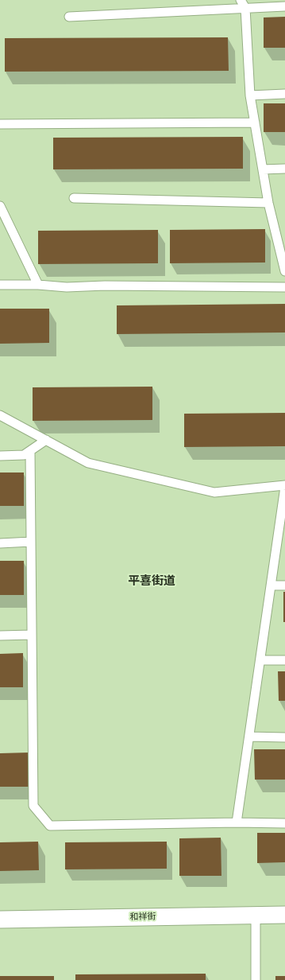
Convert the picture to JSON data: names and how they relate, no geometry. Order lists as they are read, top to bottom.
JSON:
{
  "streets": {
    "street": ["和祥街"]
  },
  "districts": ["平喜街道"]
}
